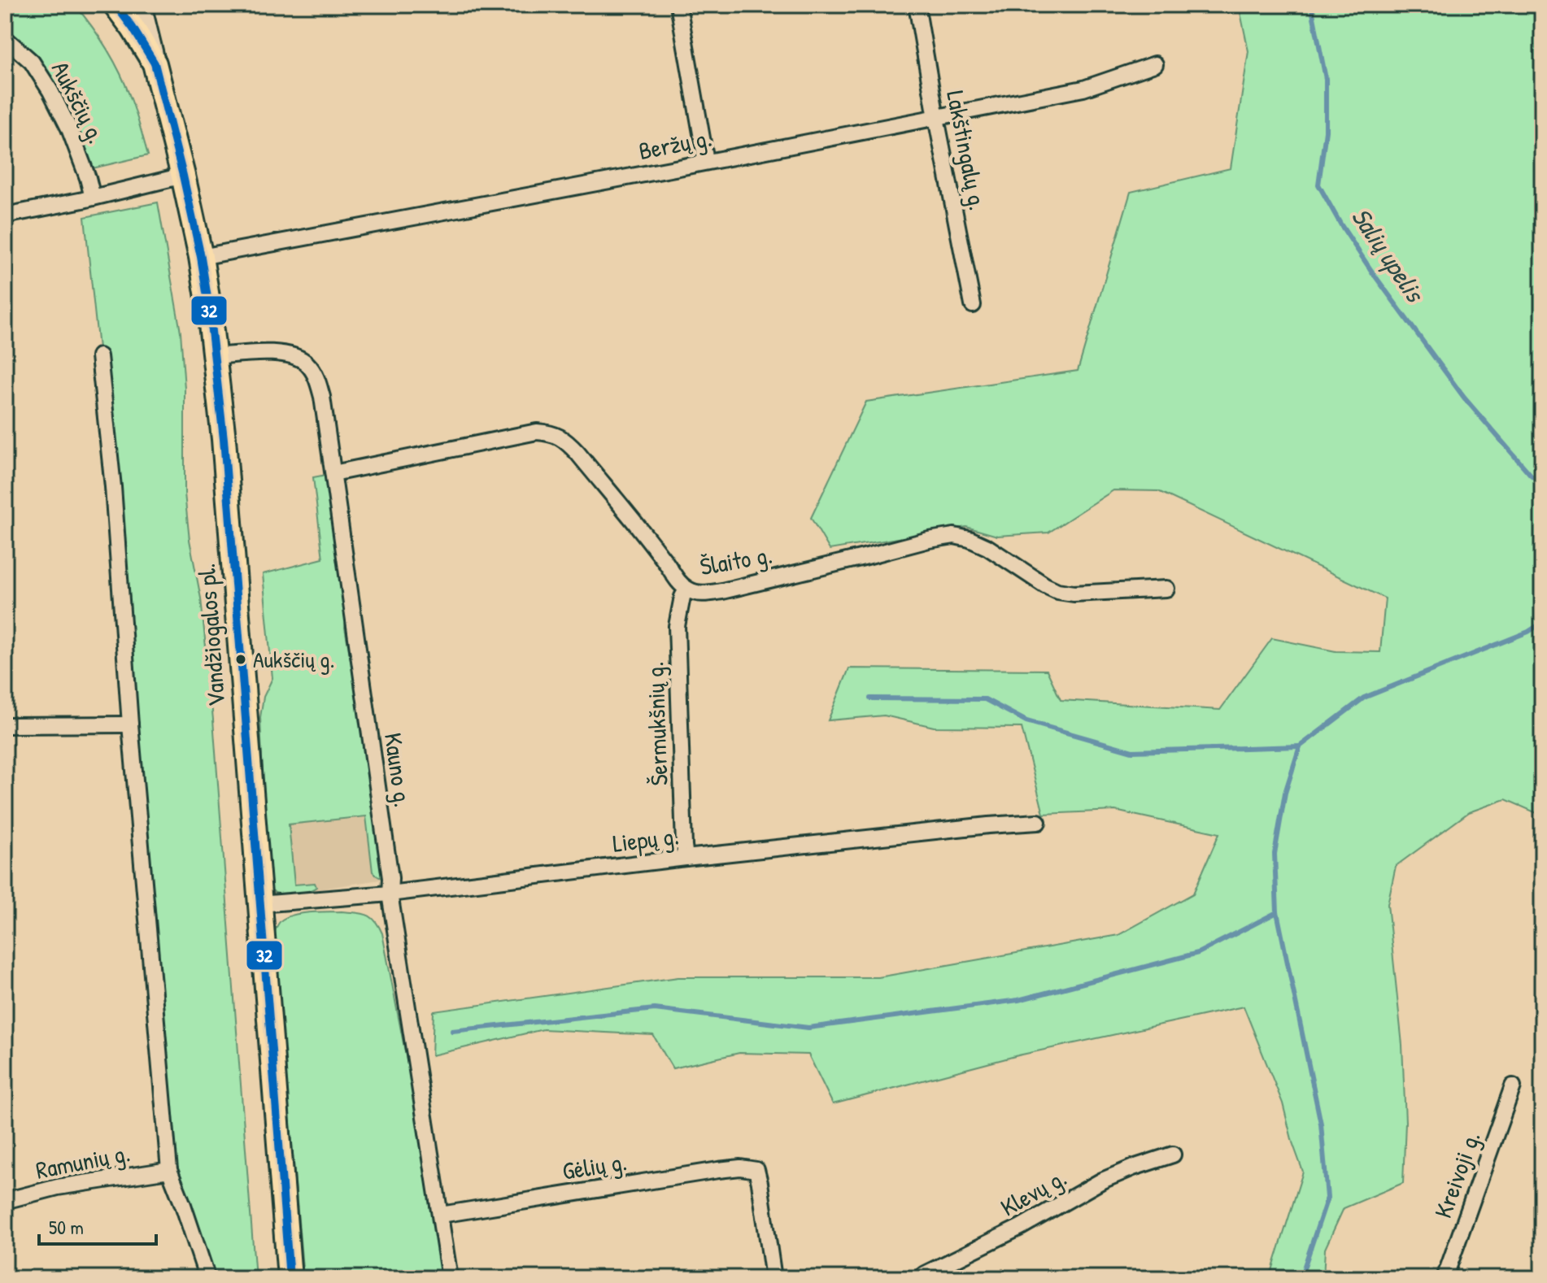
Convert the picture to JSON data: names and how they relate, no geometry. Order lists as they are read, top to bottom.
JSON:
{
  "streets": {
    "main road": ["Vandžiogalos pl."],
    "street": [
      "Aukščių g.",
      "Beržų g.",
      "Lakštingalų g.",
      "Šlaito g.",
      "Šermukšnių g.",
      "Kauno g.",
      "Liepų g.",
      "Ramunių g.",
      "Gėlių g.",
      "Kreivoji g.",
      "Klevų g."
    ]
  },
  "crossings": [
    ["Beržų g.", "Lakštingalų g."],
    ["Beržų g.", "Vandžiogalos pl."],
    ["Šlaito g.", "Šermukšnių g."],
    ["Šlaito g.", "Kauno g."],
    ["Vandžiogalos pl.", "Kauno g."],
    ["Vandžiogalos pl.", "Liepų g."],
    ["Šermukšnių g.", "Liepų g."],
    ["Kauno g.", "Liepų g."],
    ["Kauno g.", "Gėlių g."]
  ],
  "water": ["Salių upelis"],
  "places": ["Aukščių g."],
  "lines": ["transit line 32"],
  "scale_bar": "50 m"
}
